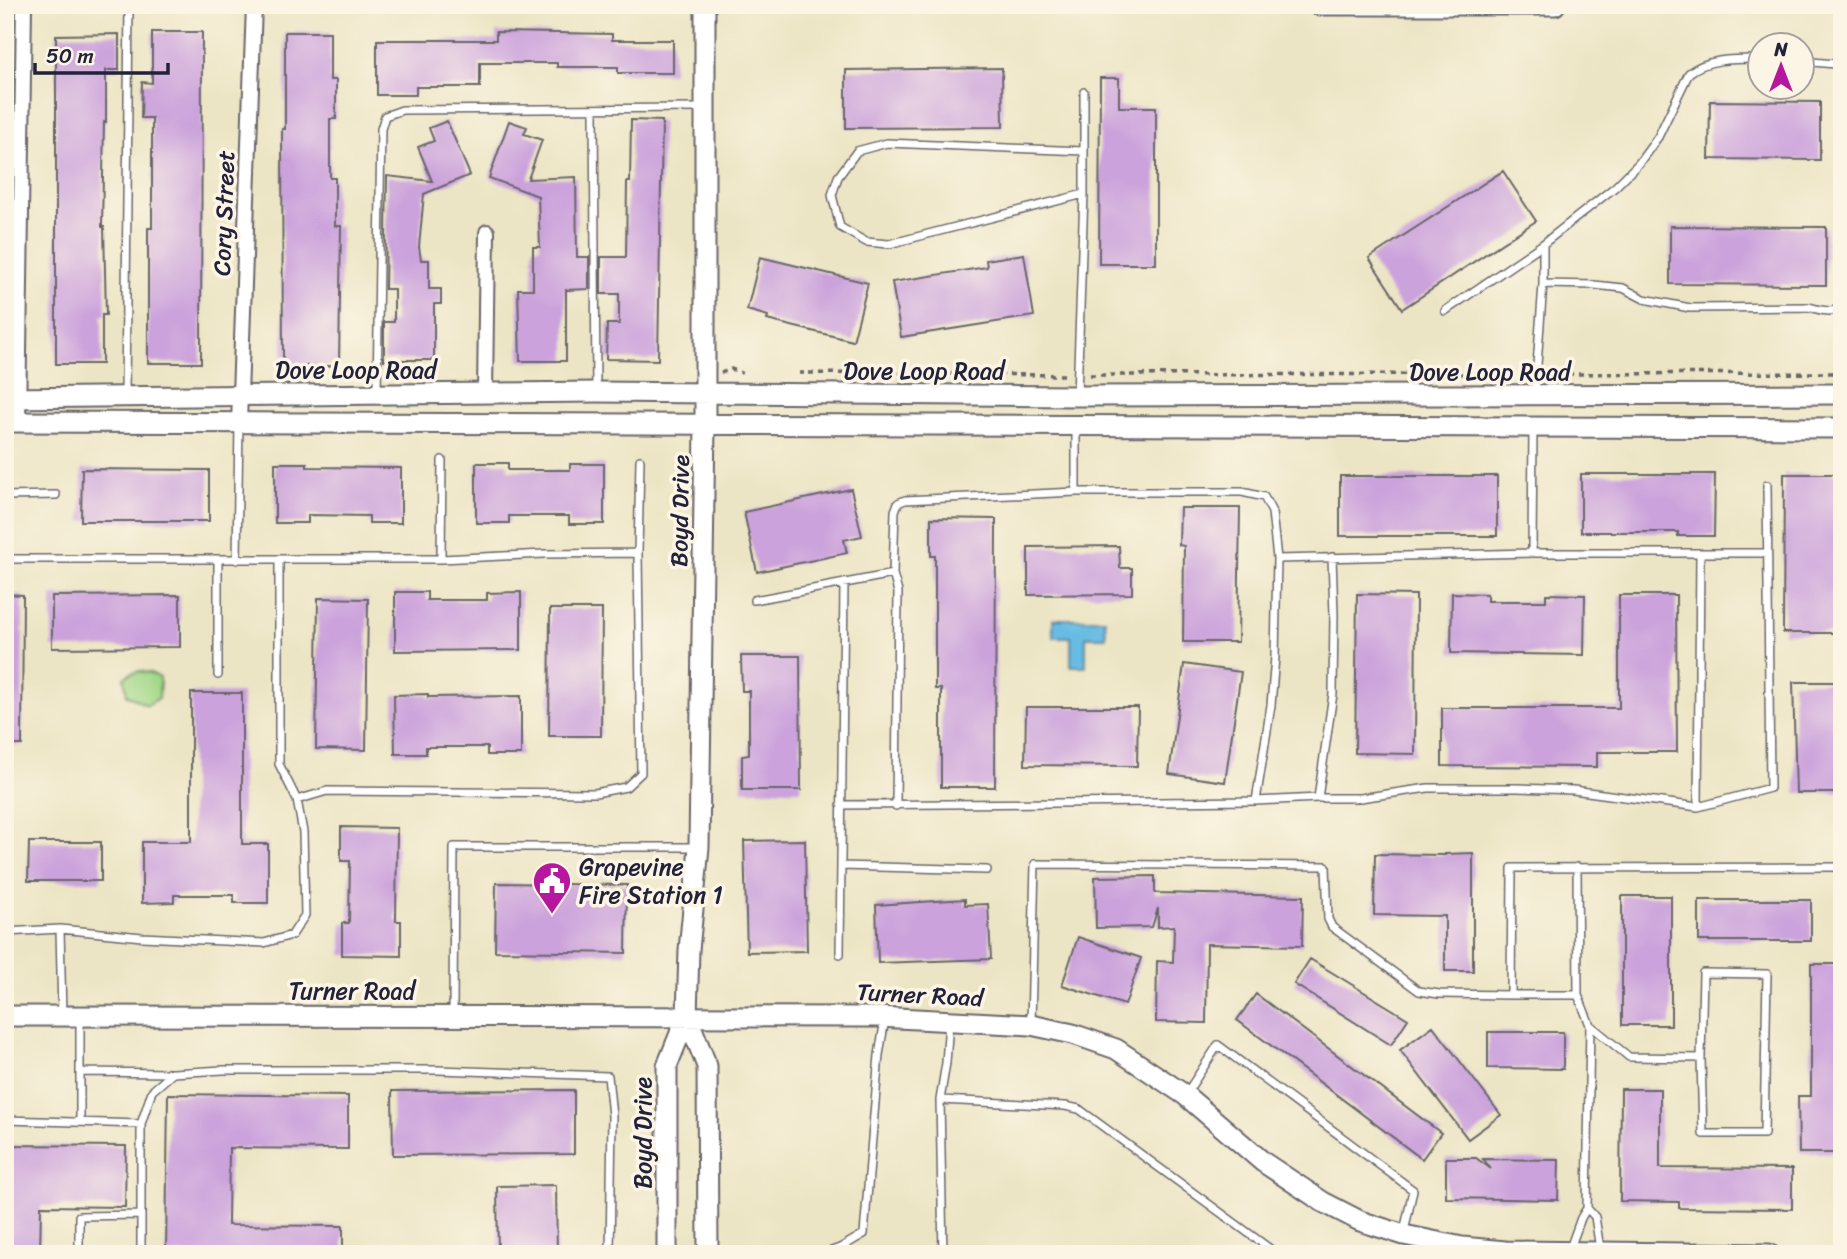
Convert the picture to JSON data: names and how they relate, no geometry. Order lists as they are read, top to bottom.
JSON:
{
  "streets": {
    "main road": ["Dove Loop Road", "Boyd Drive", "Turner Road"],
    "street": ["Cory Street"]
  },
  "crossings": [
    ["Cory Street", "Dove Loop Road"],
    ["Dove Loop Road", "Boyd Drive"],
    ["Boyd Drive", "Turner Road"]
  ],
  "places": {
    "public building": ["Grapevine Fire Station 1"]
  },
  "scale_bar": "50 m",
  "north": "top"
}
